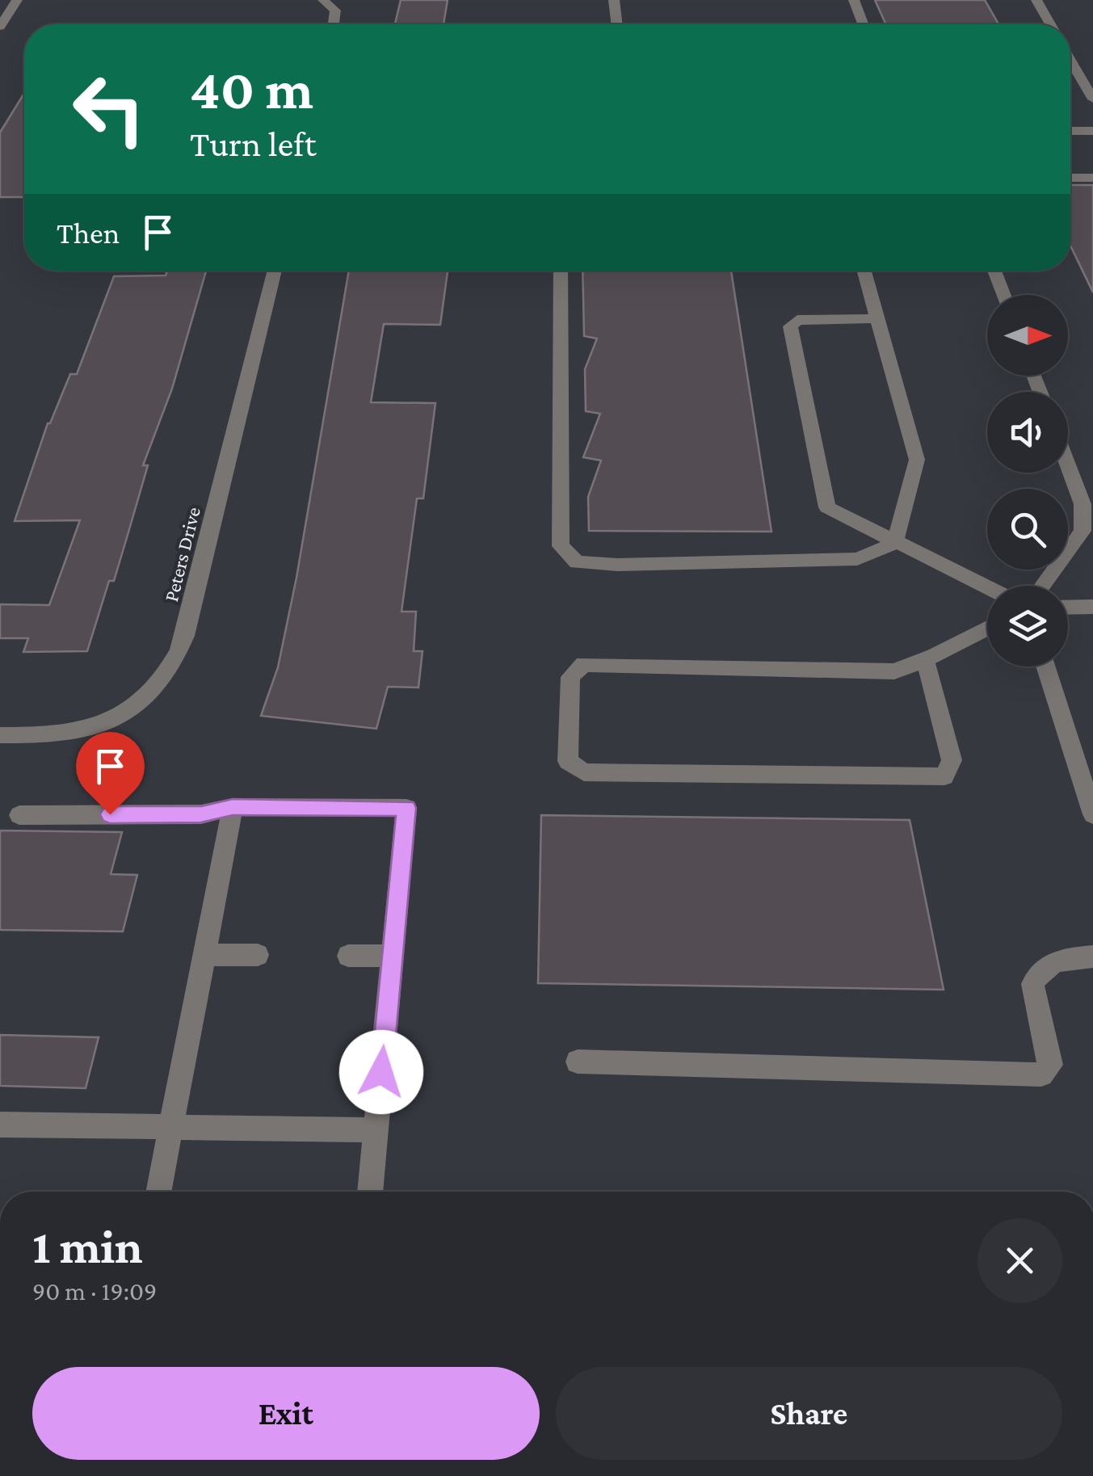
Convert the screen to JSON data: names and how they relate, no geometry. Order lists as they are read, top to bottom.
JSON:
{
  "streets": {
    "street": ["Peters Drive"]
  },
  "north": "right",
  "page": {
    "turn": ["40 m", "Turn left"],
    "then": "Then",
    "heading": ["1 min", "90 m · 19:09"],
    "buttons": ["Exit", "Share"]
  }
}
